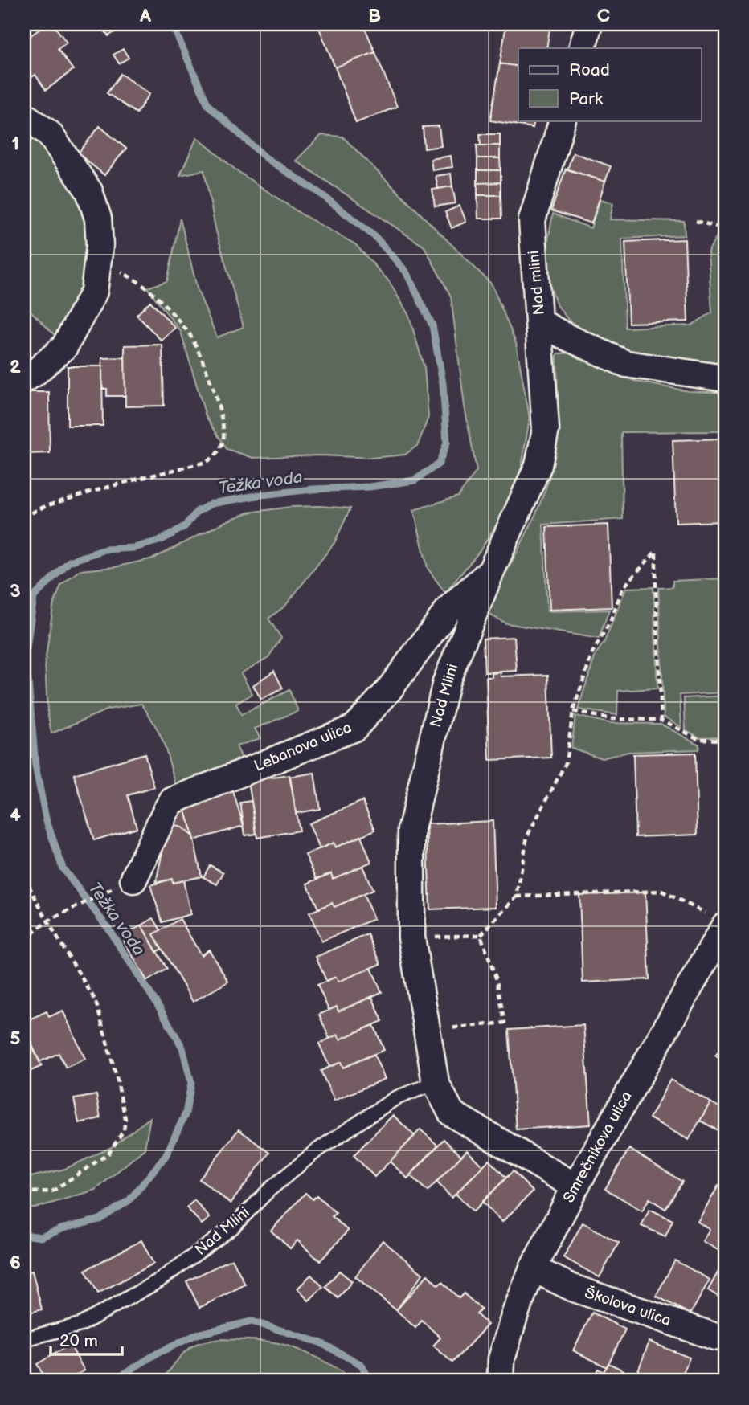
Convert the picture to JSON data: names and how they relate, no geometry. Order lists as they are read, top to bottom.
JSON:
{
  "streets": {
    "street": [
      "Nad mlini",
      "Nad Mlini",
      "Lebanova ulica",
      "Smrečnikova ulica",
      "Školova ulica"
    ]
  },
  "crossings": [
    ["Nad mlini", "Nad Mlini"],
    ["Nad Mlini", "Lebanova ulica"],
    ["Nad Mlini", "Smrečnikova ulica"],
    ["Smrečnikova ulica", "Školova ulica"]
  ],
  "water": ["Težka voda"],
  "legend": ["Road", "Park"],
  "scale_bar": "20 m",
  "grid": {
    "columns": ["A", "B", "C"],
    "rows": [
      "1",
      "2",
      "3",
      "4",
      "5",
      "6"
    ]
  }
}
